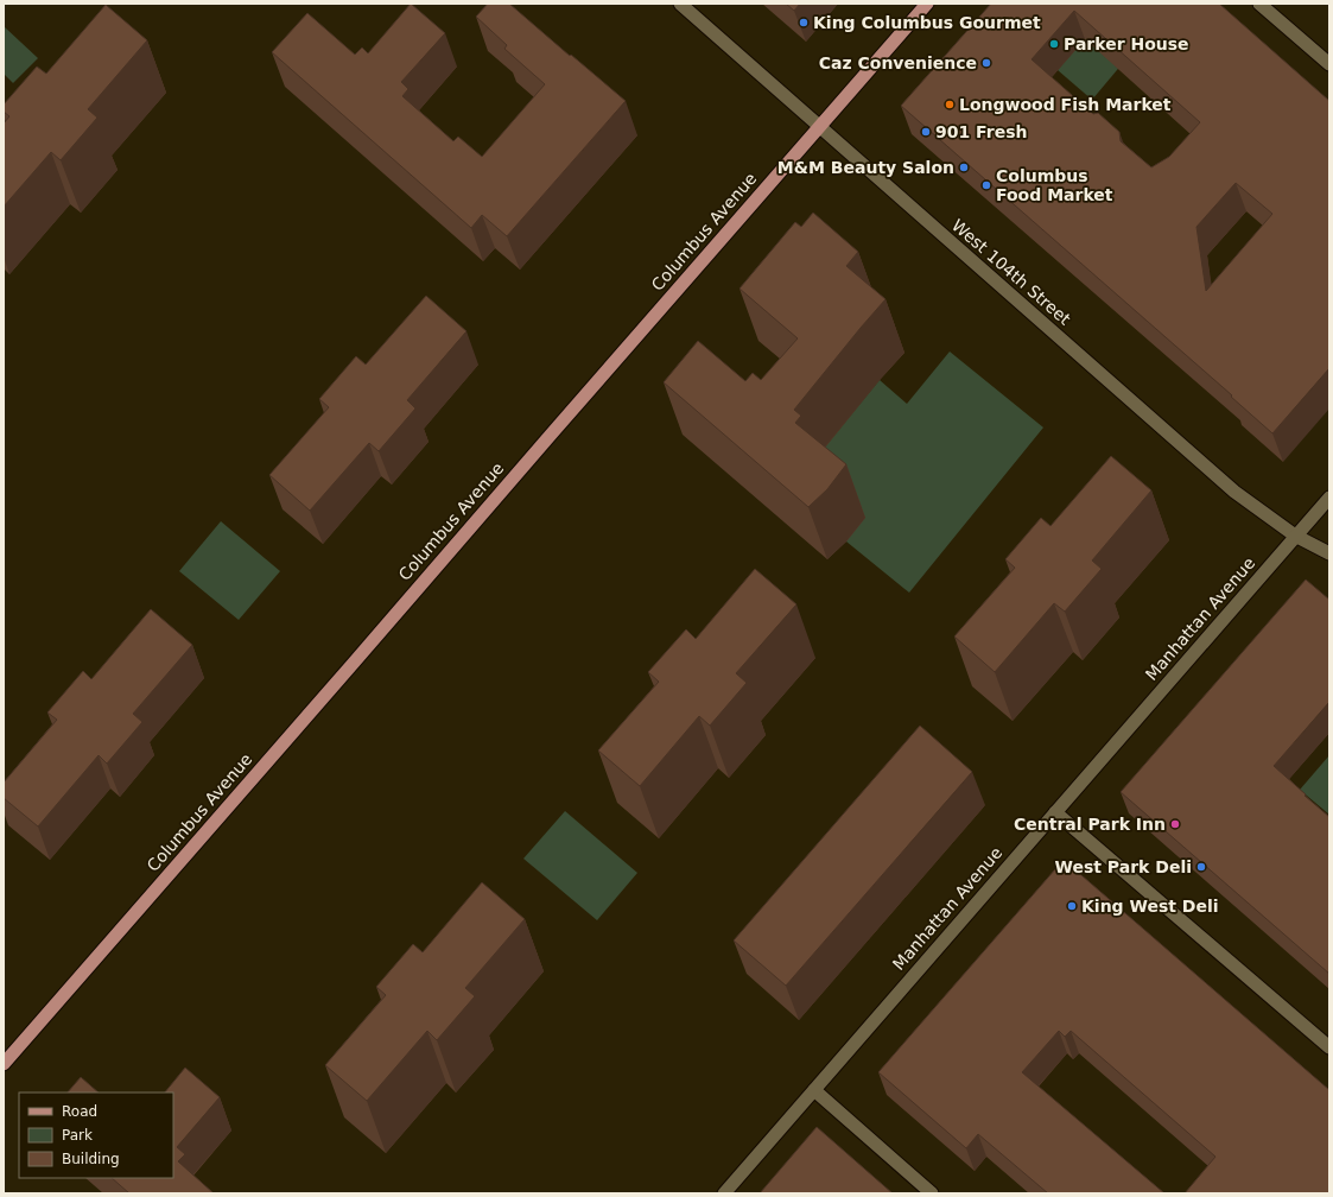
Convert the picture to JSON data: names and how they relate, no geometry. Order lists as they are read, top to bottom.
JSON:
{
  "streets": {
    "main road": ["Columbus Avenue"],
    "street": ["West 104th Street", "Manhattan Avenue"]
  },
  "crossings": [
    ["Columbus Avenue", "West 104th Street"],
    ["West 104th Street", "Manhattan Avenue"]
  ],
  "places": [
    "King Columbus Gourmet",
    "Parker House",
    "Caz Convenience",
    "Longwood Fish Market",
    "901 Fresh",
    "M&M Beauty Salon",
    "Columbus Food Market",
    "Central Park Inn",
    "West Park Deli",
    "King West Deli"
  ],
  "legend": ["Road", "Park", "Building"]
}
